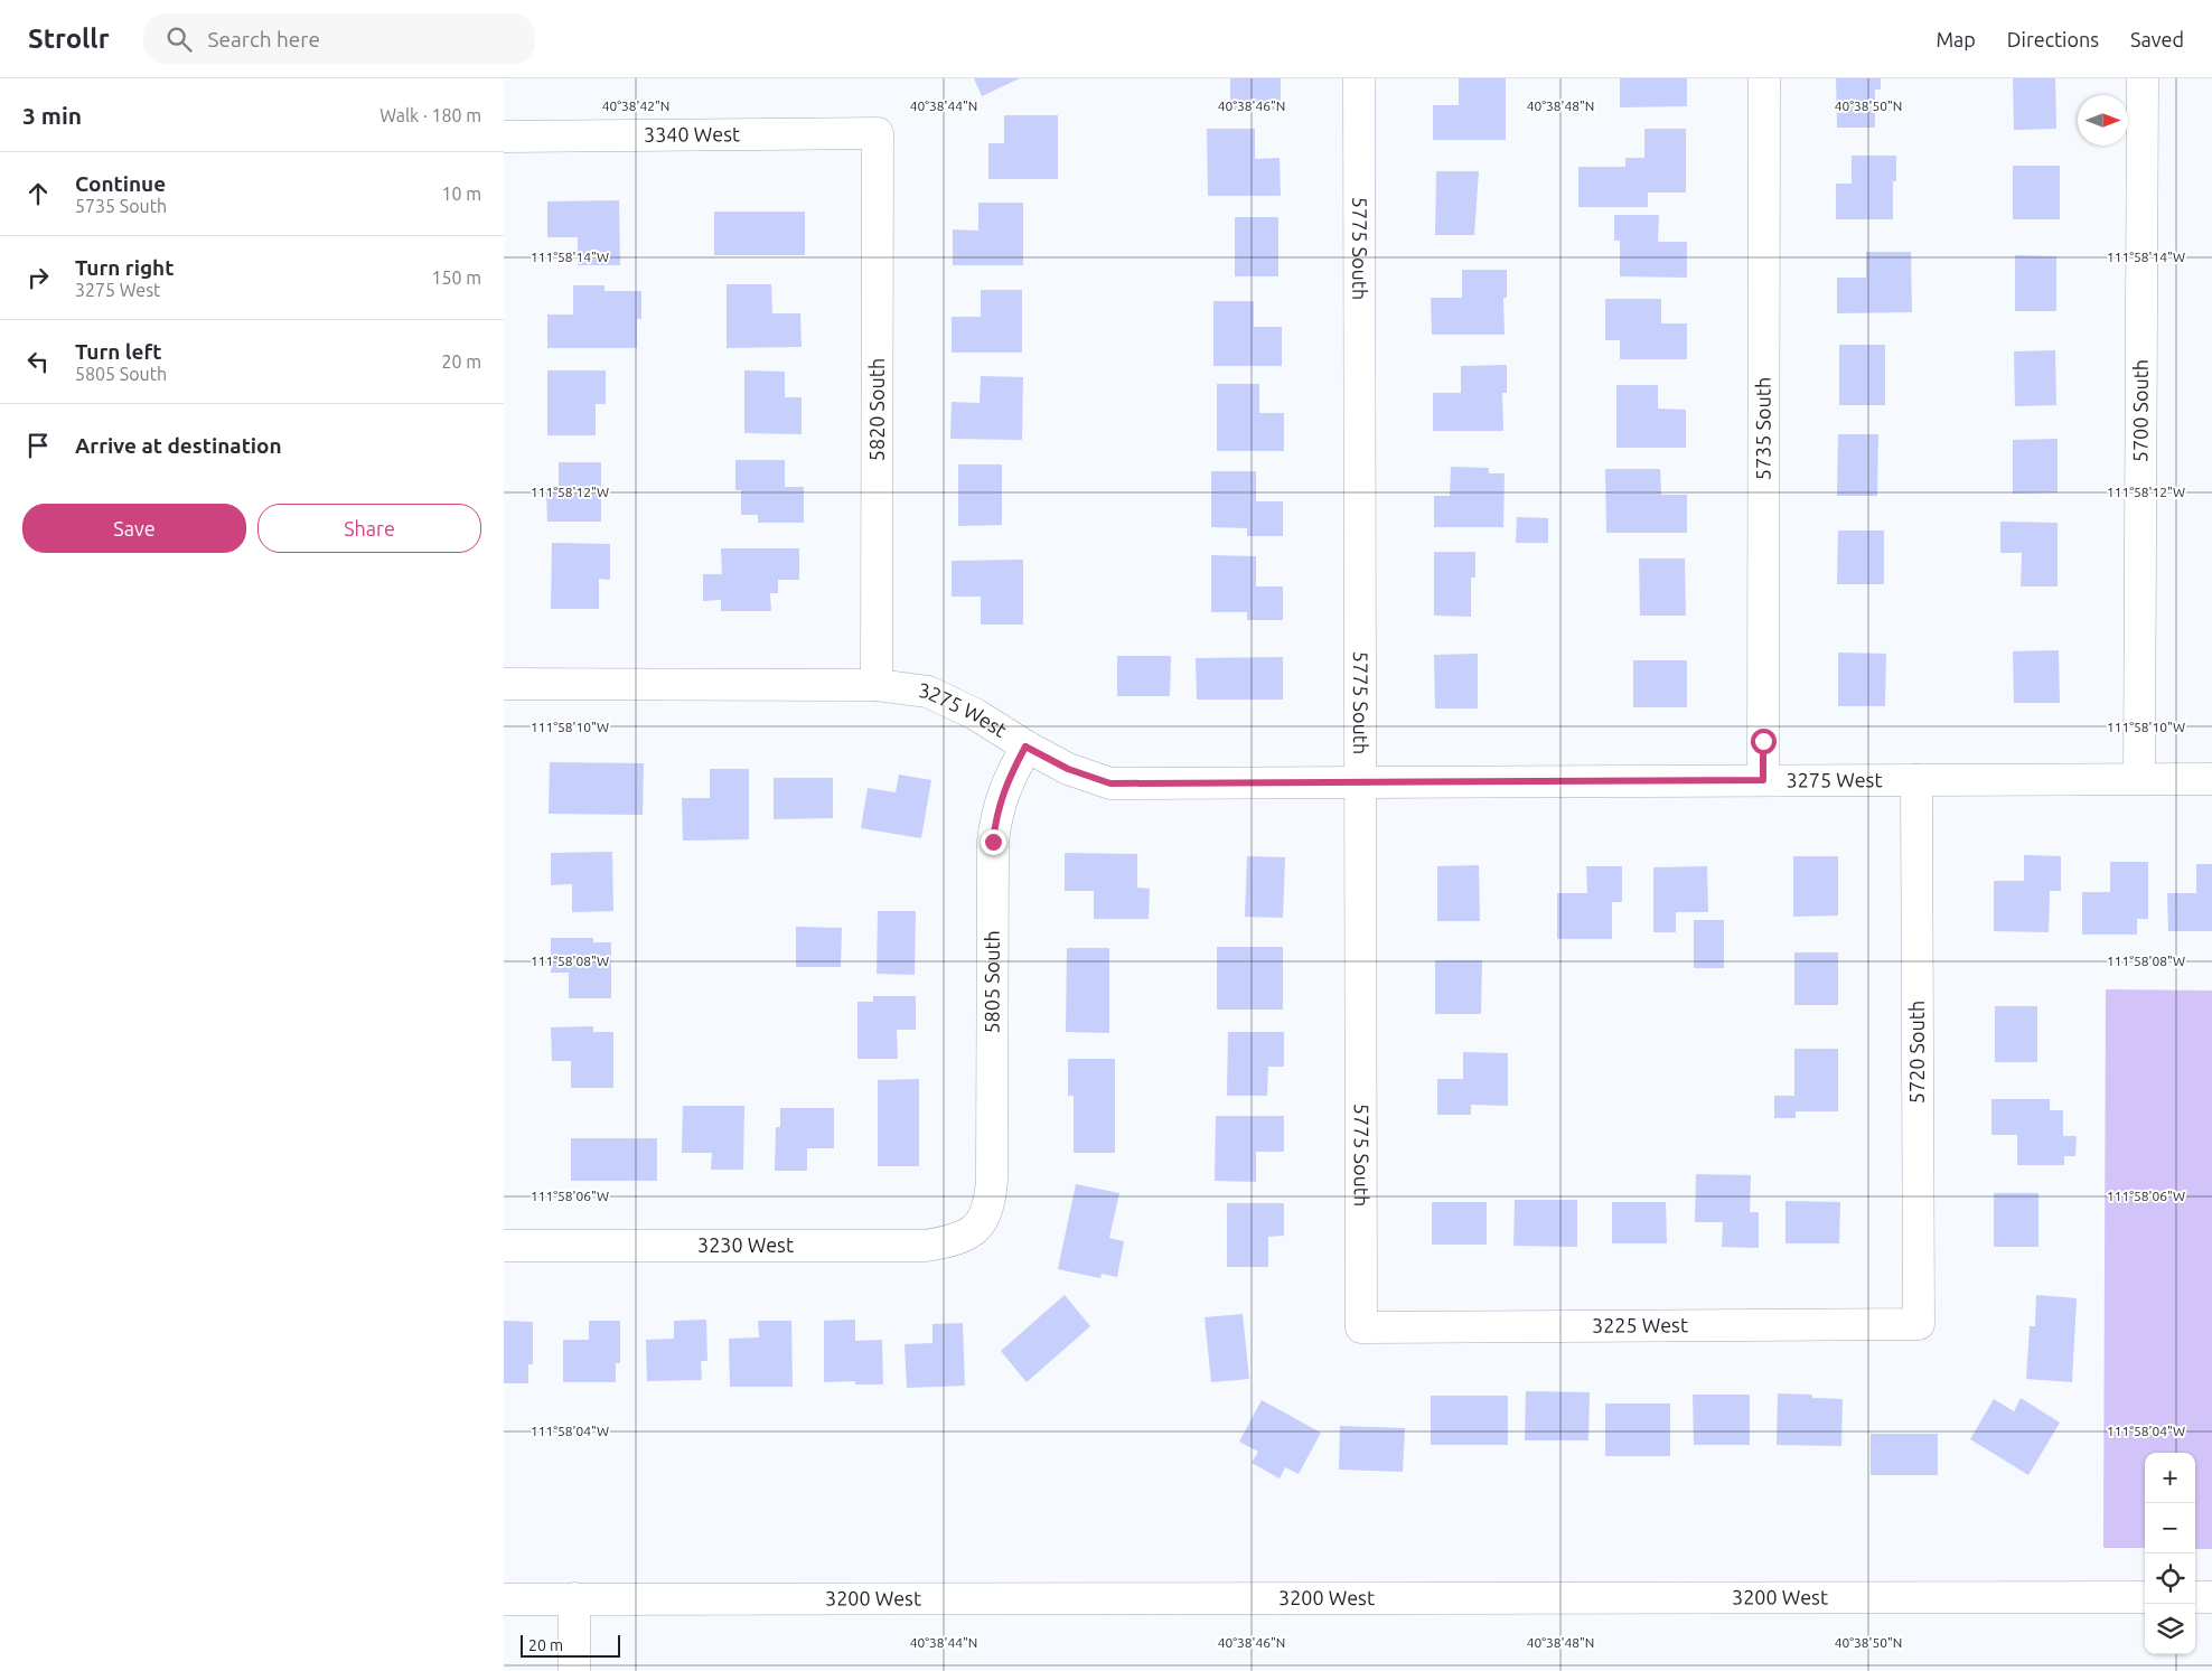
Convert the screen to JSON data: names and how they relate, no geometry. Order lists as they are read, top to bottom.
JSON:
{
  "streets": {
    "street": [
      "3340 West",
      "5775 South",
      "5820 South",
      "5700 South",
      "5735 South",
      "3275 West",
      "5805 South",
      "5720 South",
      "3230 West",
      "3225 West",
      "3200 West"
    ]
  },
  "crossings": [
    ["3340 West", "5820 South"],
    ["5775 South", "3275 West"],
    ["5775 South", "3225 West"],
    ["5820 South", "3275 West"],
    ["5700 South", "3275 West"],
    ["5735 South", "3275 West"],
    ["3275 West", "5805 South"],
    ["3275 West", "5720 South"],
    ["5805 South", "3230 West"],
    ["5720 South", "3225 West"]
  ],
  "scale_bar": "20 m",
  "north": "right",
  "page": {
    "header": "Strollr",
    "search": "Search here",
    "nav": ["Map", "Directions", "Saved"],
    "heading": ["3 min", "Walk · 180 m"],
    "list": [
      ["Continue", "5735 South", "10 m"],
      ["Turn right", "3275 West", "150 m"],
      ["Turn left", "5805 South", "20 m"],
      "Arrive at destination"
    ],
    "buttons": ["Save", "Share"],
    "map_buttons": ["+", "−"],
    "scale": "20 m"
  },
  "coordinates": [
    "40°38'42\"N",
    "40°38'44\"N",
    "40°38'46\"N",
    "40°38'48\"N",
    "40°38'50\"N",
    "111°58'14\"W",
    "111°58'12\"W",
    "111°58'10\"W",
    "111°58'08\"W",
    "111°58'06\"W",
    "111°58'04\"W"
  ]
}
